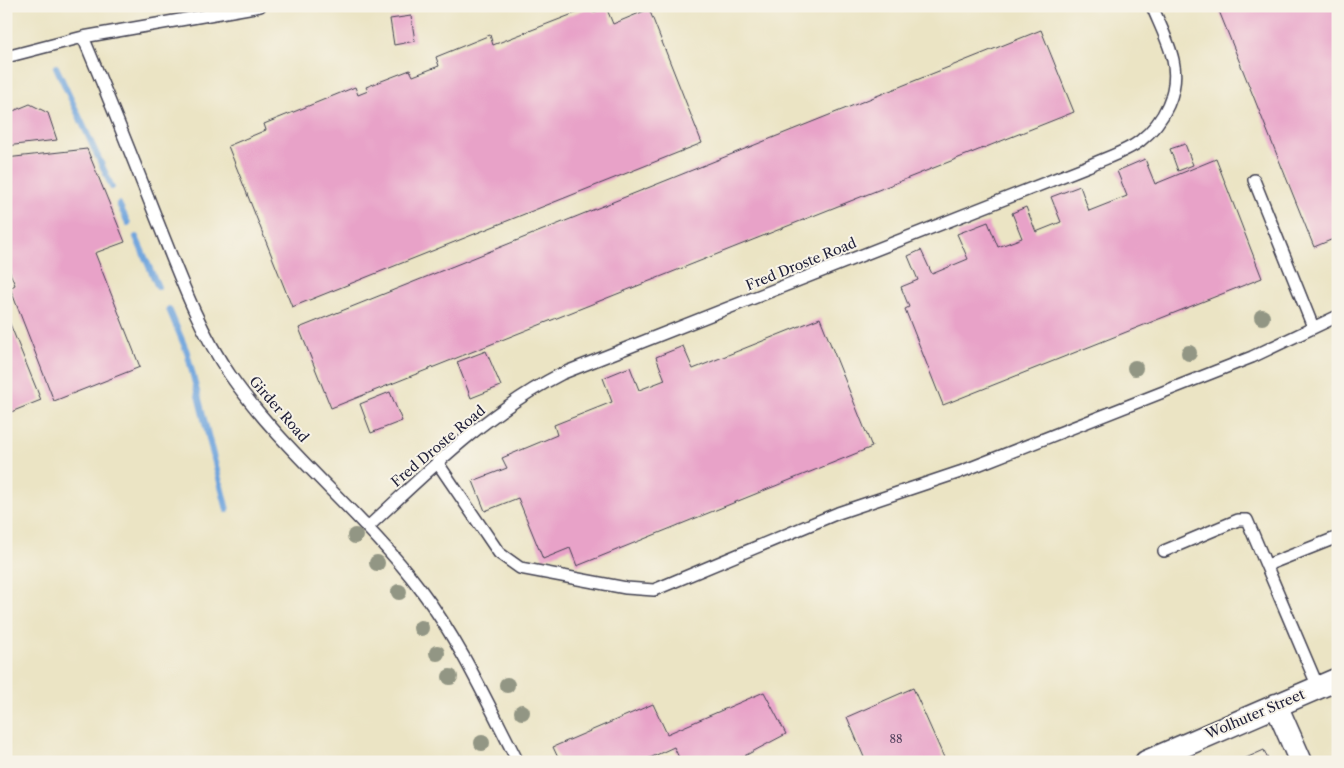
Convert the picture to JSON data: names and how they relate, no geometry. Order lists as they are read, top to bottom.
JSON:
{
  "streets": {
    "street": ["Wolhuter Street"],
    "lane": ["Fred Droste Road", "Girder Road"]
  },
  "crossings": [
    ["Fred Droste Road", "Girder Road"]
  ],
  "house_numbers": ["88"]
}
